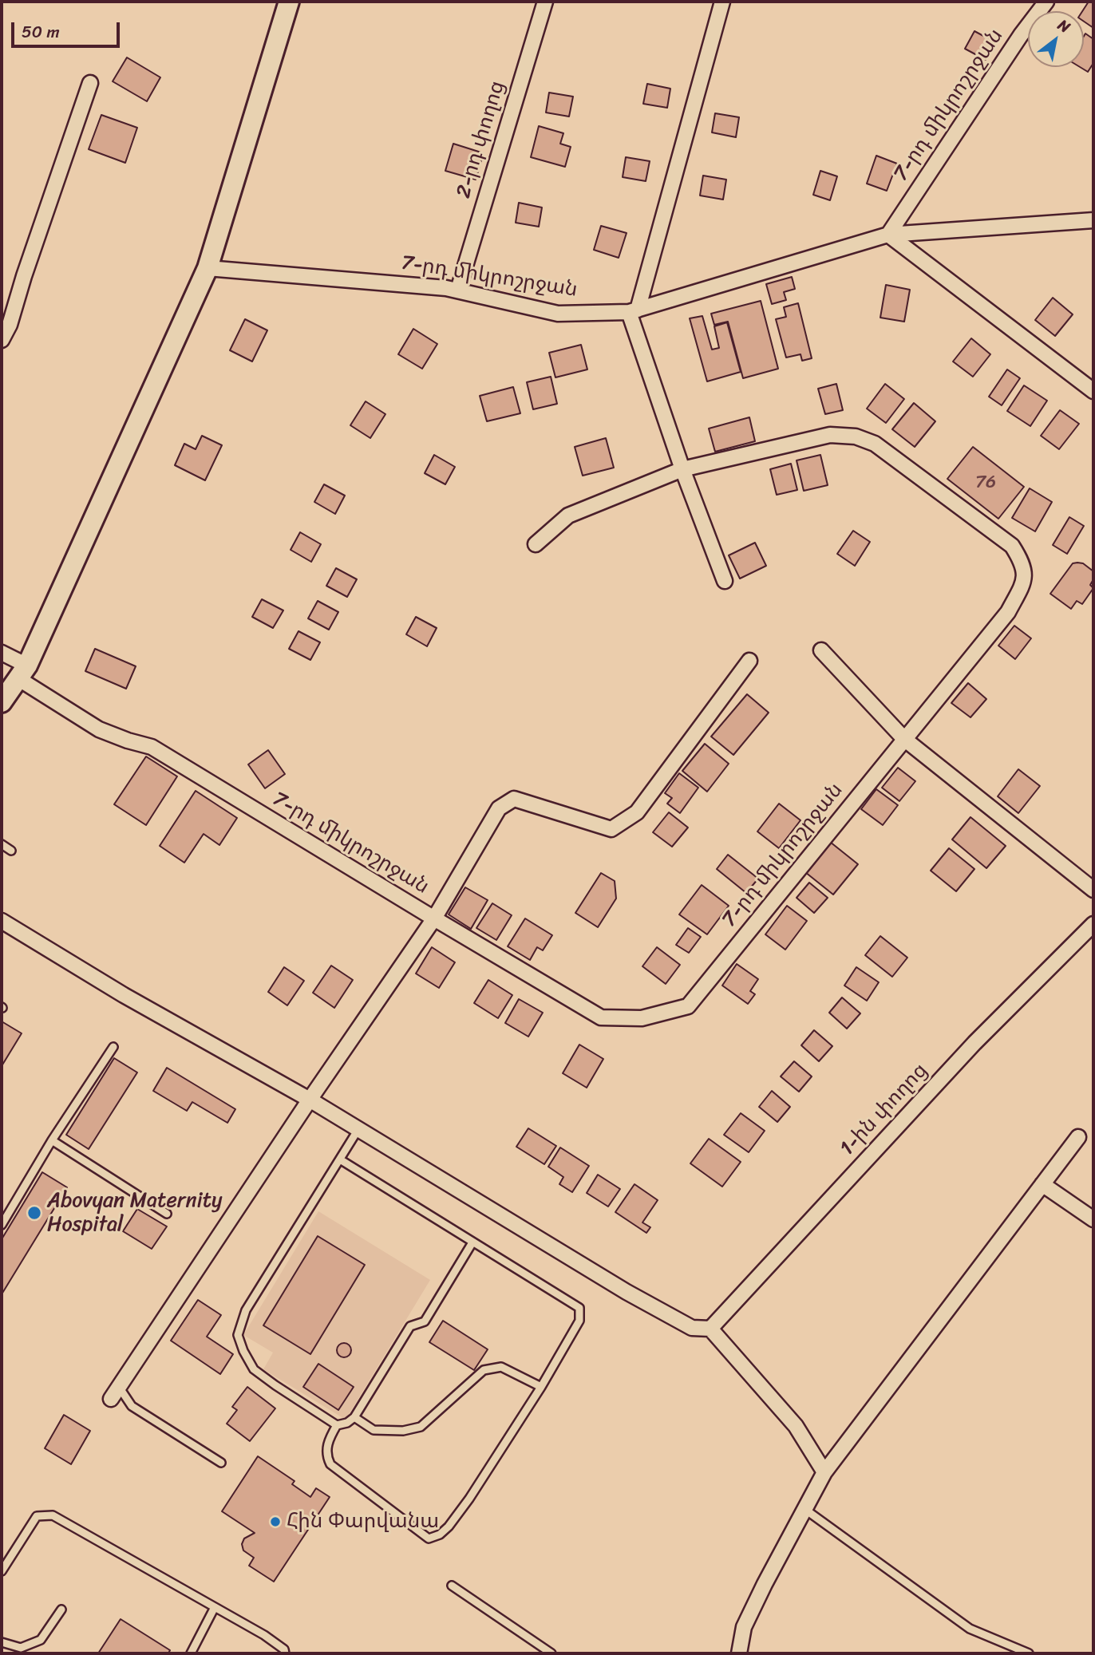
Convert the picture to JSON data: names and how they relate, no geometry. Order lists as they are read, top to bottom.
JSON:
{
  "streets": {
    "street": ["7-րդ միկրոշրջան", "2-րդ փողոց", "1-ին փողոց"]
  },
  "crossings": [
    ["7-րդ միկրոշրջան", "2-րդ փողոց"]
  ],
  "places": ["Abovyan Maternity Hospital", "Հին Փարվանա"],
  "house_numbers": ["76"],
  "scale_bar": "50 m",
  "north": "top right"
}
